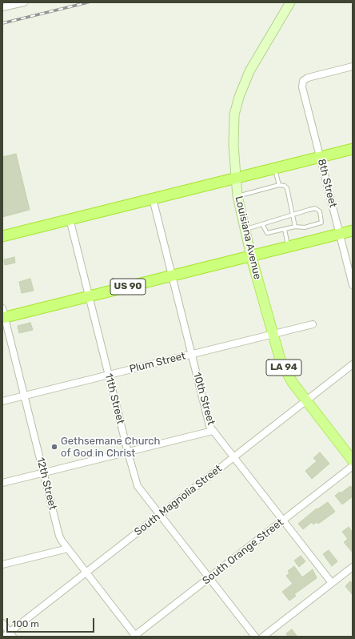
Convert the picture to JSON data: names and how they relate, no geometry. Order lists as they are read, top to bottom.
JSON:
{
  "streets": {
    "highway": ["US 90"],
    "main road": ["Louisiana Avenue", "LA 94"],
    "street": [
      "8th Street",
      "Plum Street",
      "11th Street",
      "10th Street",
      "12th Street",
      "South Magnolia Street",
      "South Orange Street"
    ]
  },
  "crossings": [
    ["8th Street", "US 90"],
    ["Louisiana Avenue", "US 90"],
    ["Louisiana Avenue", "Plum Street"],
    ["Louisiana Avenue", "South Magnolia Street"],
    ["US 90", "11th Street"],
    ["US 90", "10th Street"],
    ["US 90", "12th Street"],
    ["Plum Street", "11th Street"],
    ["Plum Street", "10th Street"],
    ["Plum Street", "12th Street"],
    ["11th Street", "South Magnolia Street"],
    ["11th Street", "South Orange Street"],
    ["10th Street", "South Magnolia Street"],
    ["10th Street", "South Orange Street"],
    ["12th Street", "South Magnolia Street"],
    ["12th Street", "South Orange Street"]
  ],
  "places": ["Gethsemane Church of God in Christ"],
  "scale_bar": "100 m"
}
